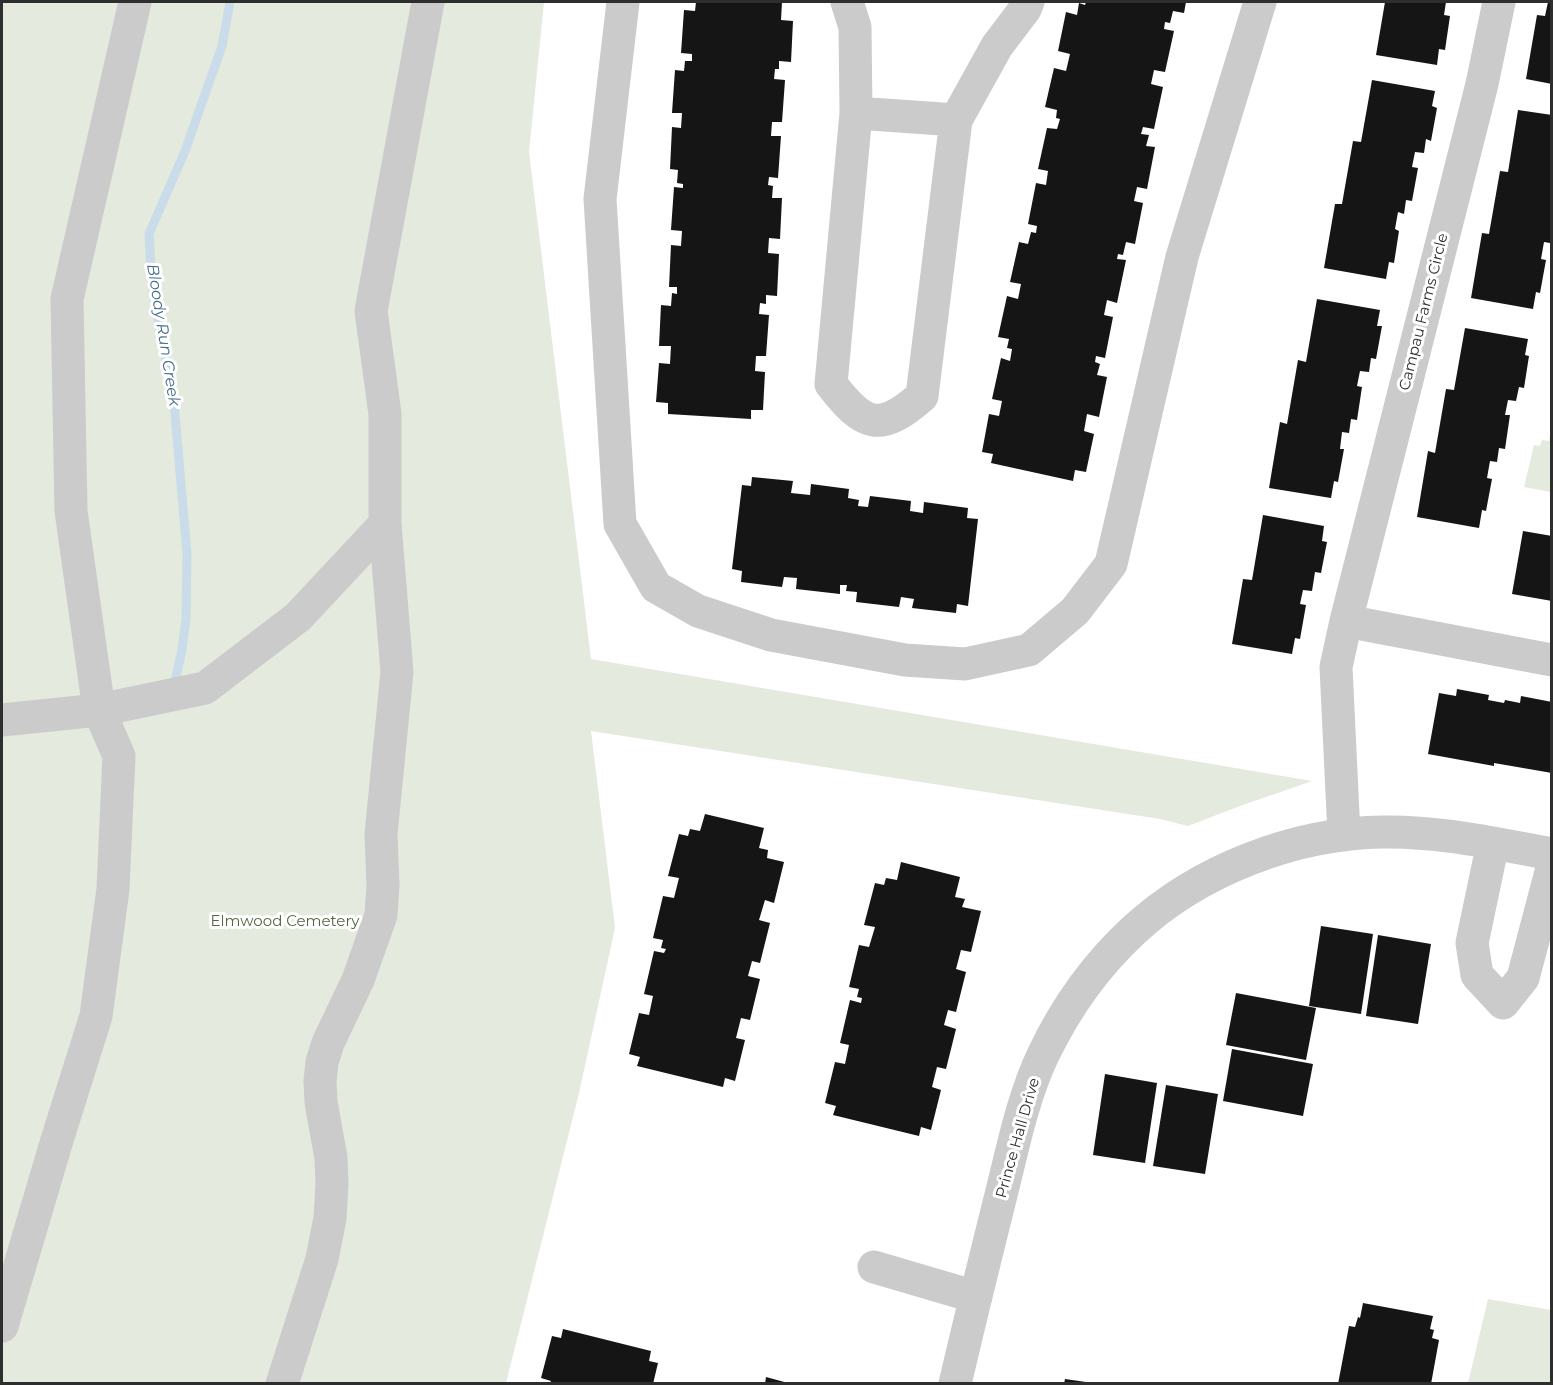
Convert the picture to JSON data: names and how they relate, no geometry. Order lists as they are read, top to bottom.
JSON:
{
  "streets": {
    "street": ["Campau Farms Circle", "Prince Hall Drive"]
  },
  "crossings": [
    ["Campau Farms Circle", "Prince Hall Drive"]
  ],
  "water": ["Bloody Run Creek"],
  "parks": ["Elmwood Cemetery"]
}
